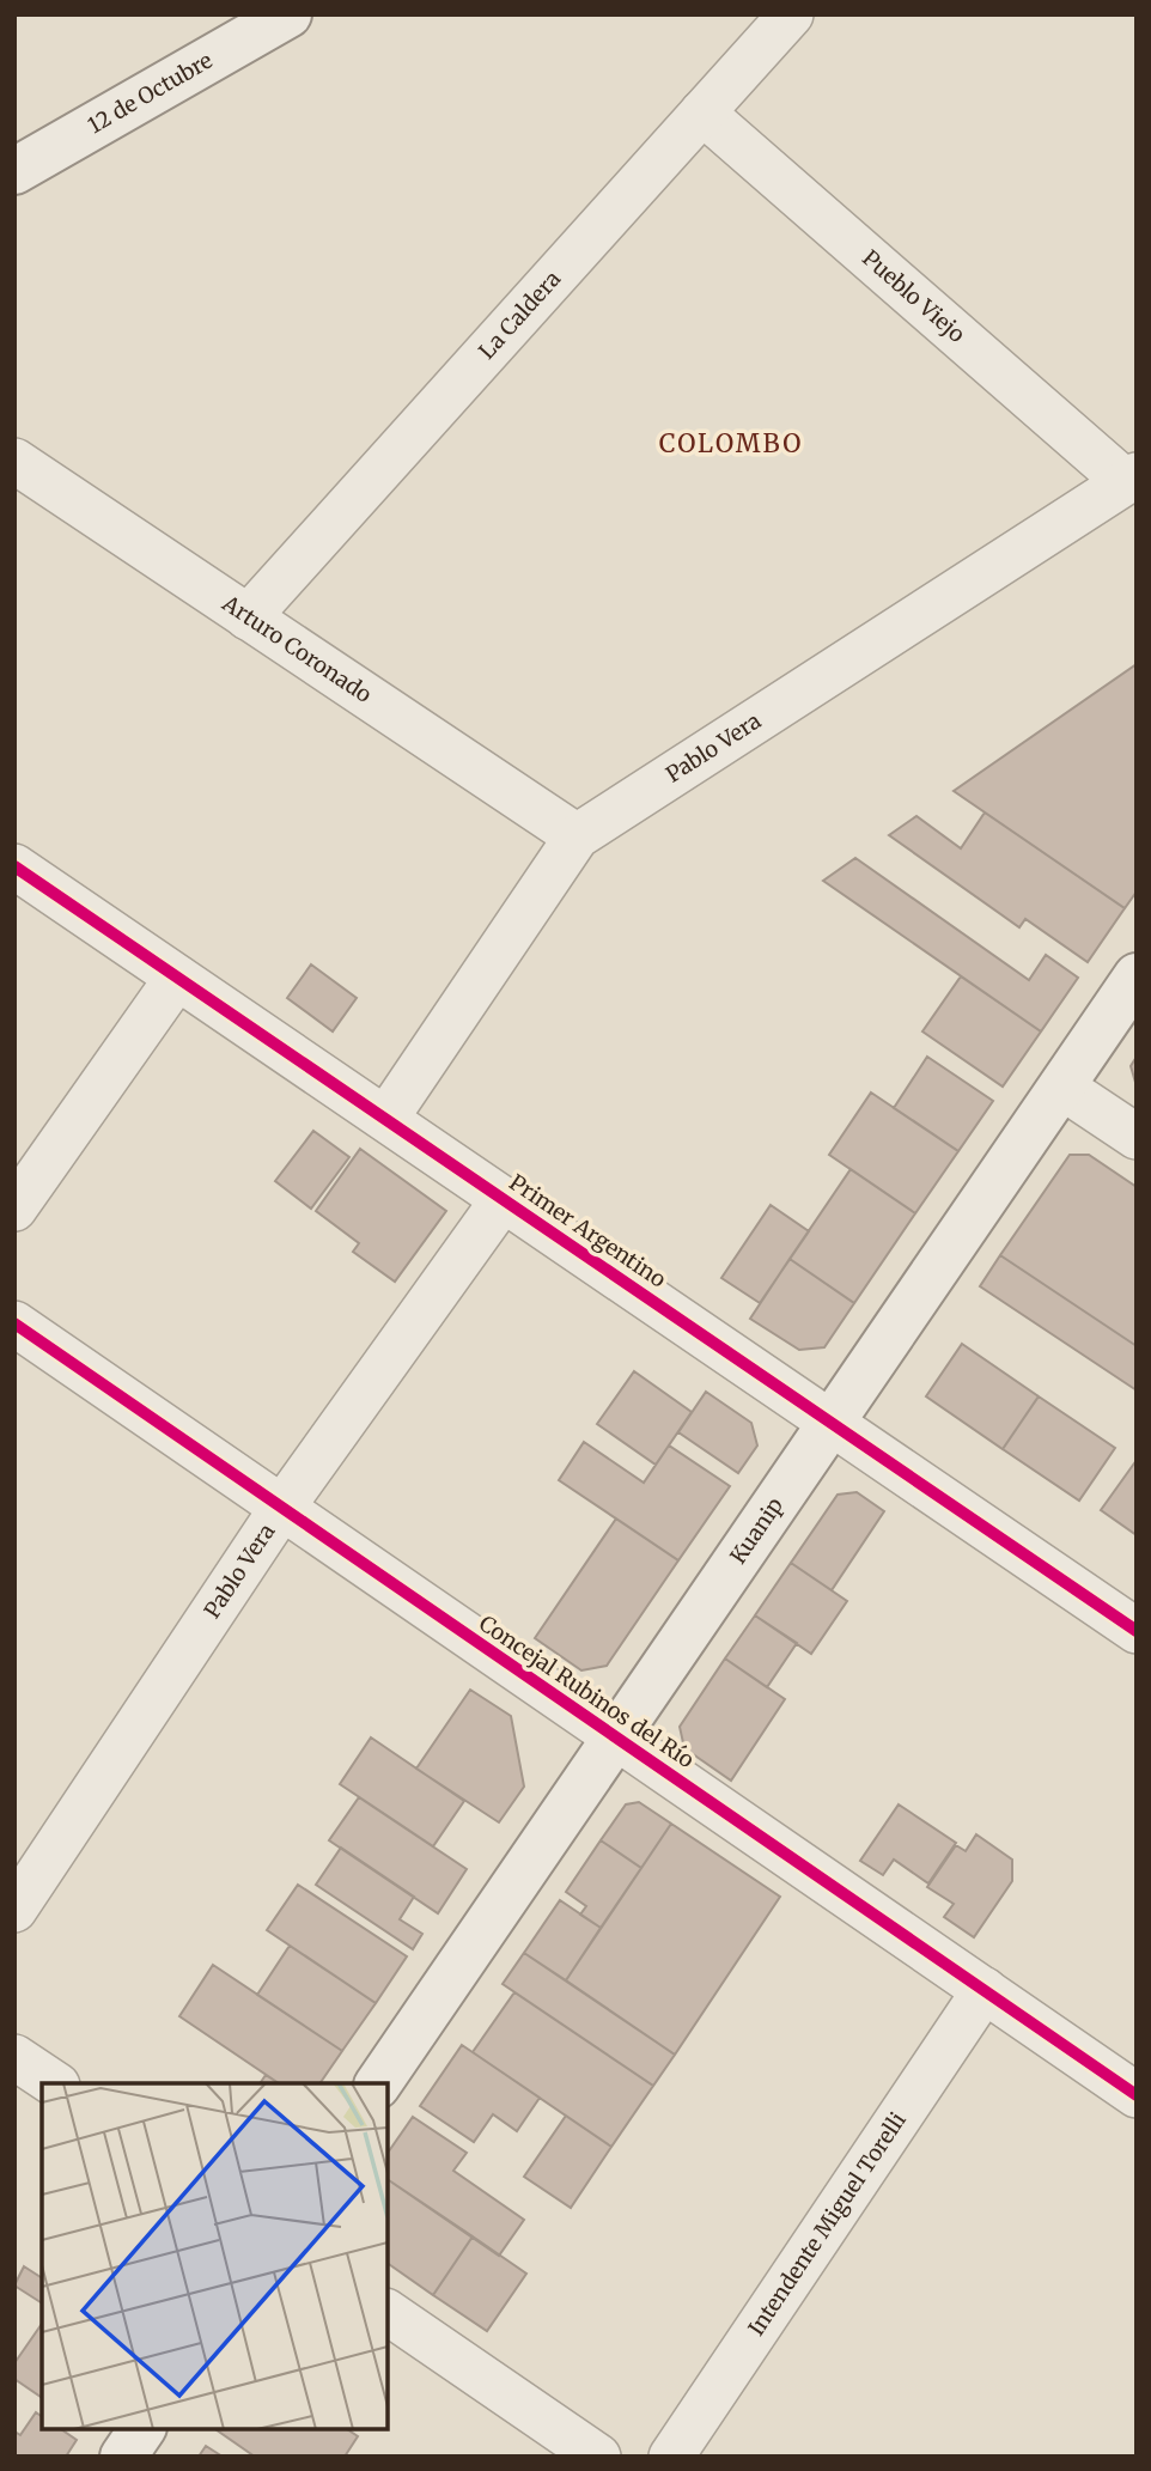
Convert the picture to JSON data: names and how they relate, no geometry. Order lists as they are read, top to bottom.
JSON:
{
  "streets": {
    "main road": ["12 de Octubre", "Kuanip"],
    "street": [
      "Pueblo Viejo",
      "La Caldera",
      "Arturo Coronado",
      "Pablo Vera",
      "Primer Argentino",
      "Concejal Rubinos del Río",
      "Intendente Miguel Torelli"
    ]
  },
  "crossings": [
    ["Pueblo Viejo", "La Caldera"],
    ["Pueblo Viejo", "Pablo Vera"],
    ["La Caldera", "Arturo Coronado"],
    ["Arturo Coronado", "Pablo Vera"],
    ["Pablo Vera", "Primer Argentino"],
    ["Pablo Vera", "Concejal Rubinos del Río"],
    ["Primer Argentino", "Kuanip"],
    ["Kuanip", "Concejal Rubinos del Río"],
    ["Concejal Rubinos del Río", "Intendente Miguel Torelli"]
  ],
  "districts": ["COLOMBO"]
}
